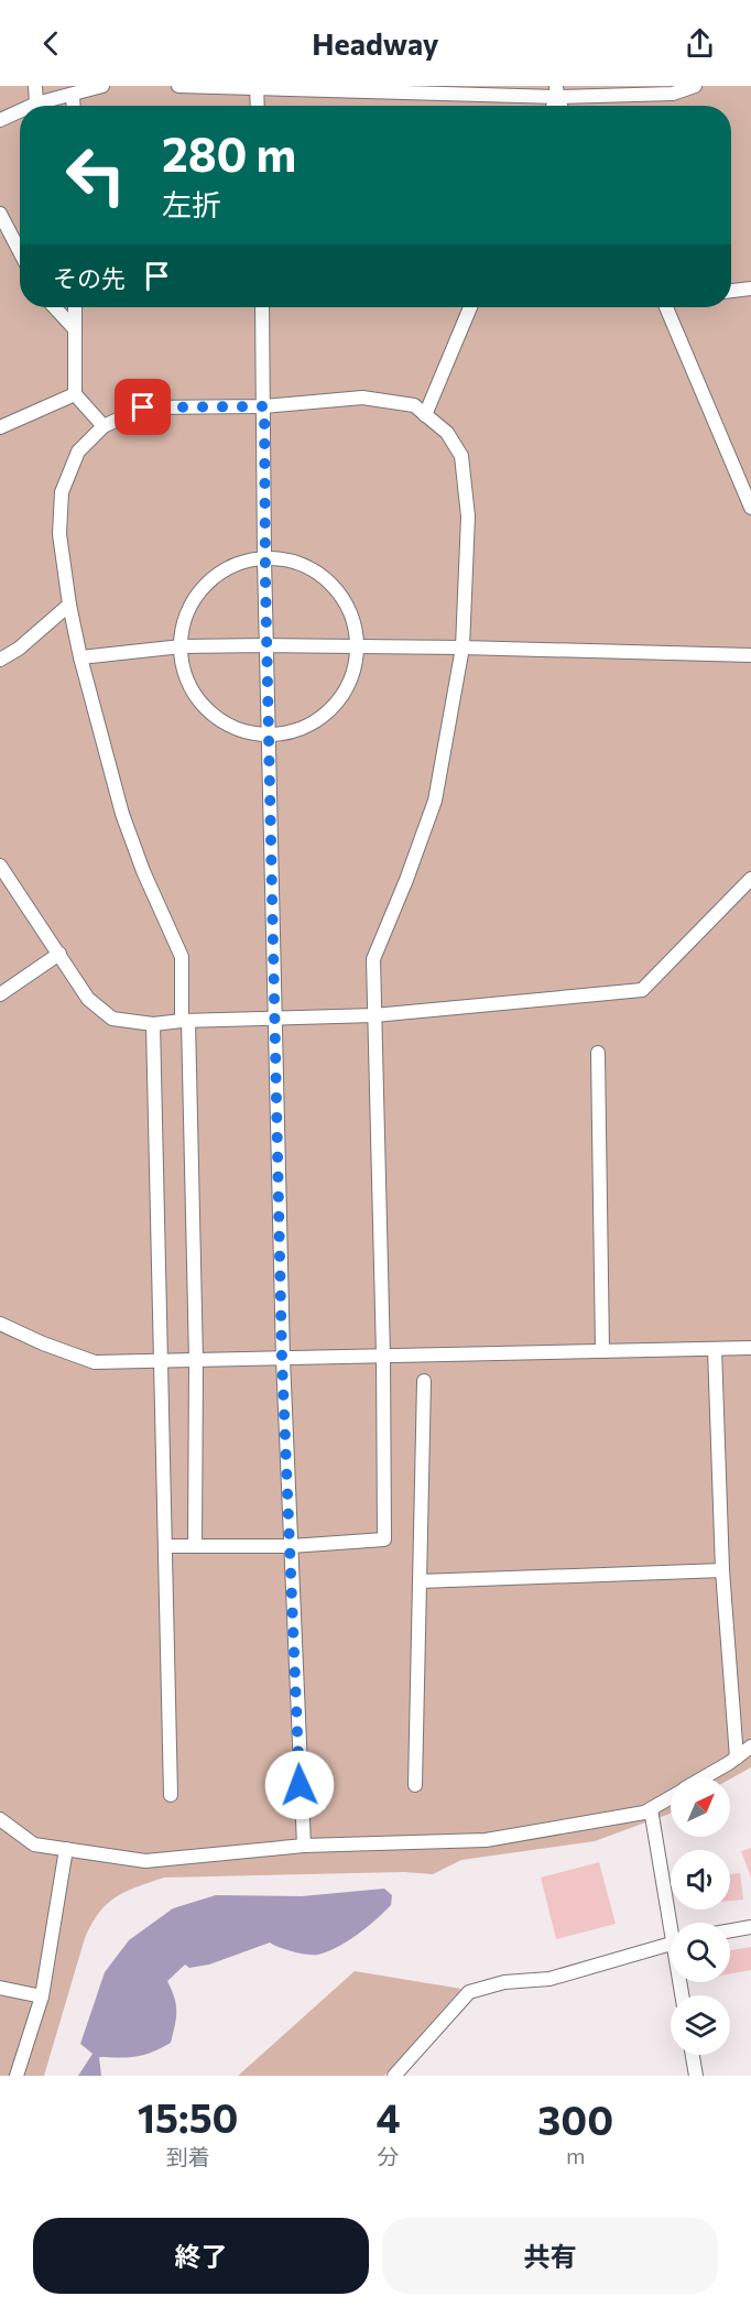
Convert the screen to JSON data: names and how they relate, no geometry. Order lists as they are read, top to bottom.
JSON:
{
  "north": "top right",
  "page": {
    "header": "Headway",
    "turn": ["280 m", "左折"],
    "then": "その先",
    "eta": [
      "15:50",
      "到着",
      "4",
      "分",
      "300",
      "m"
    ],
    "buttons": ["終了", "共有"]
  }
}
